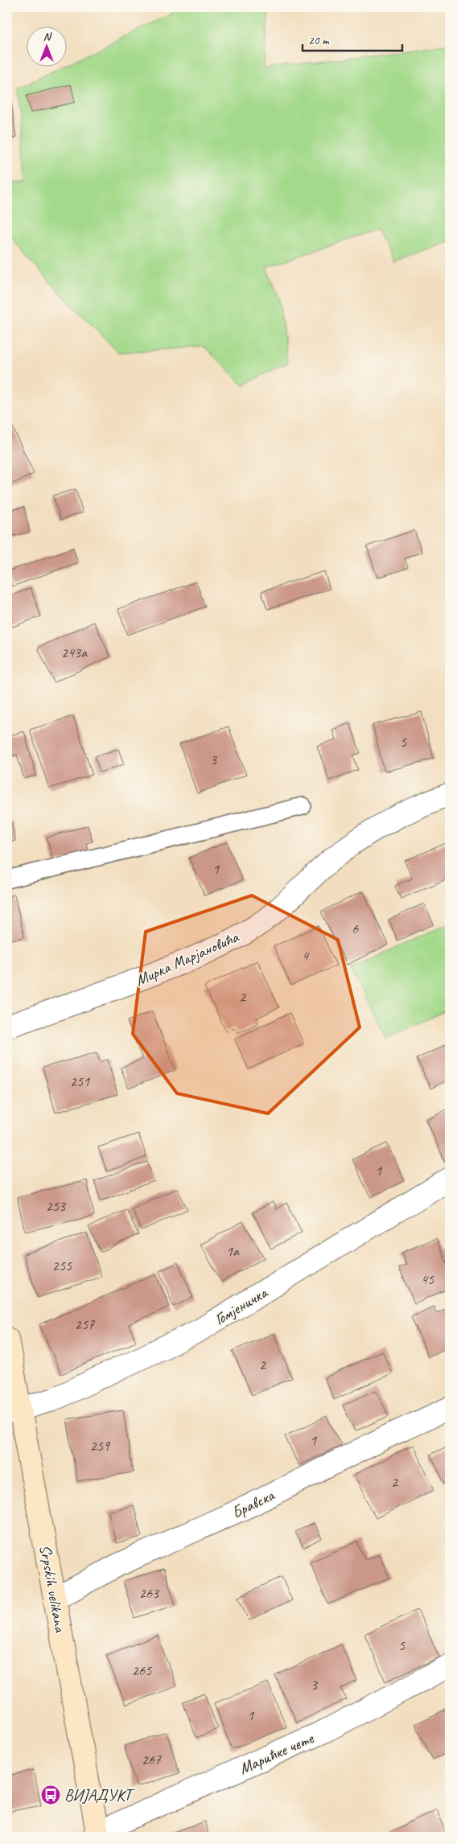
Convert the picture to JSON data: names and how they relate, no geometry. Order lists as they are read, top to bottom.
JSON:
{
  "streets": {
    "main road": ["Srpskih velikana"],
    "street": [
      "Мирка Марјановића",
      "Гомјеничка",
      "Бравска",
      "Марићке чете"
    ]
  },
  "crossings": [
    ["Гомјеничка", "Srpskih velikana"],
    ["Бравска", "Srpskih velikana"],
    ["Srpskih velikana", "Марићке чете"]
  ],
  "places": {
    "bus stop": ["ВИЈАДУКТ"]
  },
  "house_numbers": [
    "243a",
    "5",
    "3",
    "1",
    "6",
    "4",
    "2",
    "251",
    "1",
    "253",
    "1a",
    "255",
    "45",
    "257",
    "2",
    "1",
    "259",
    "2",
    "263",
    "5",
    "265",
    "3",
    "1",
    "267"
  ],
  "scale_bar": "20 m",
  "north": "top"
}
